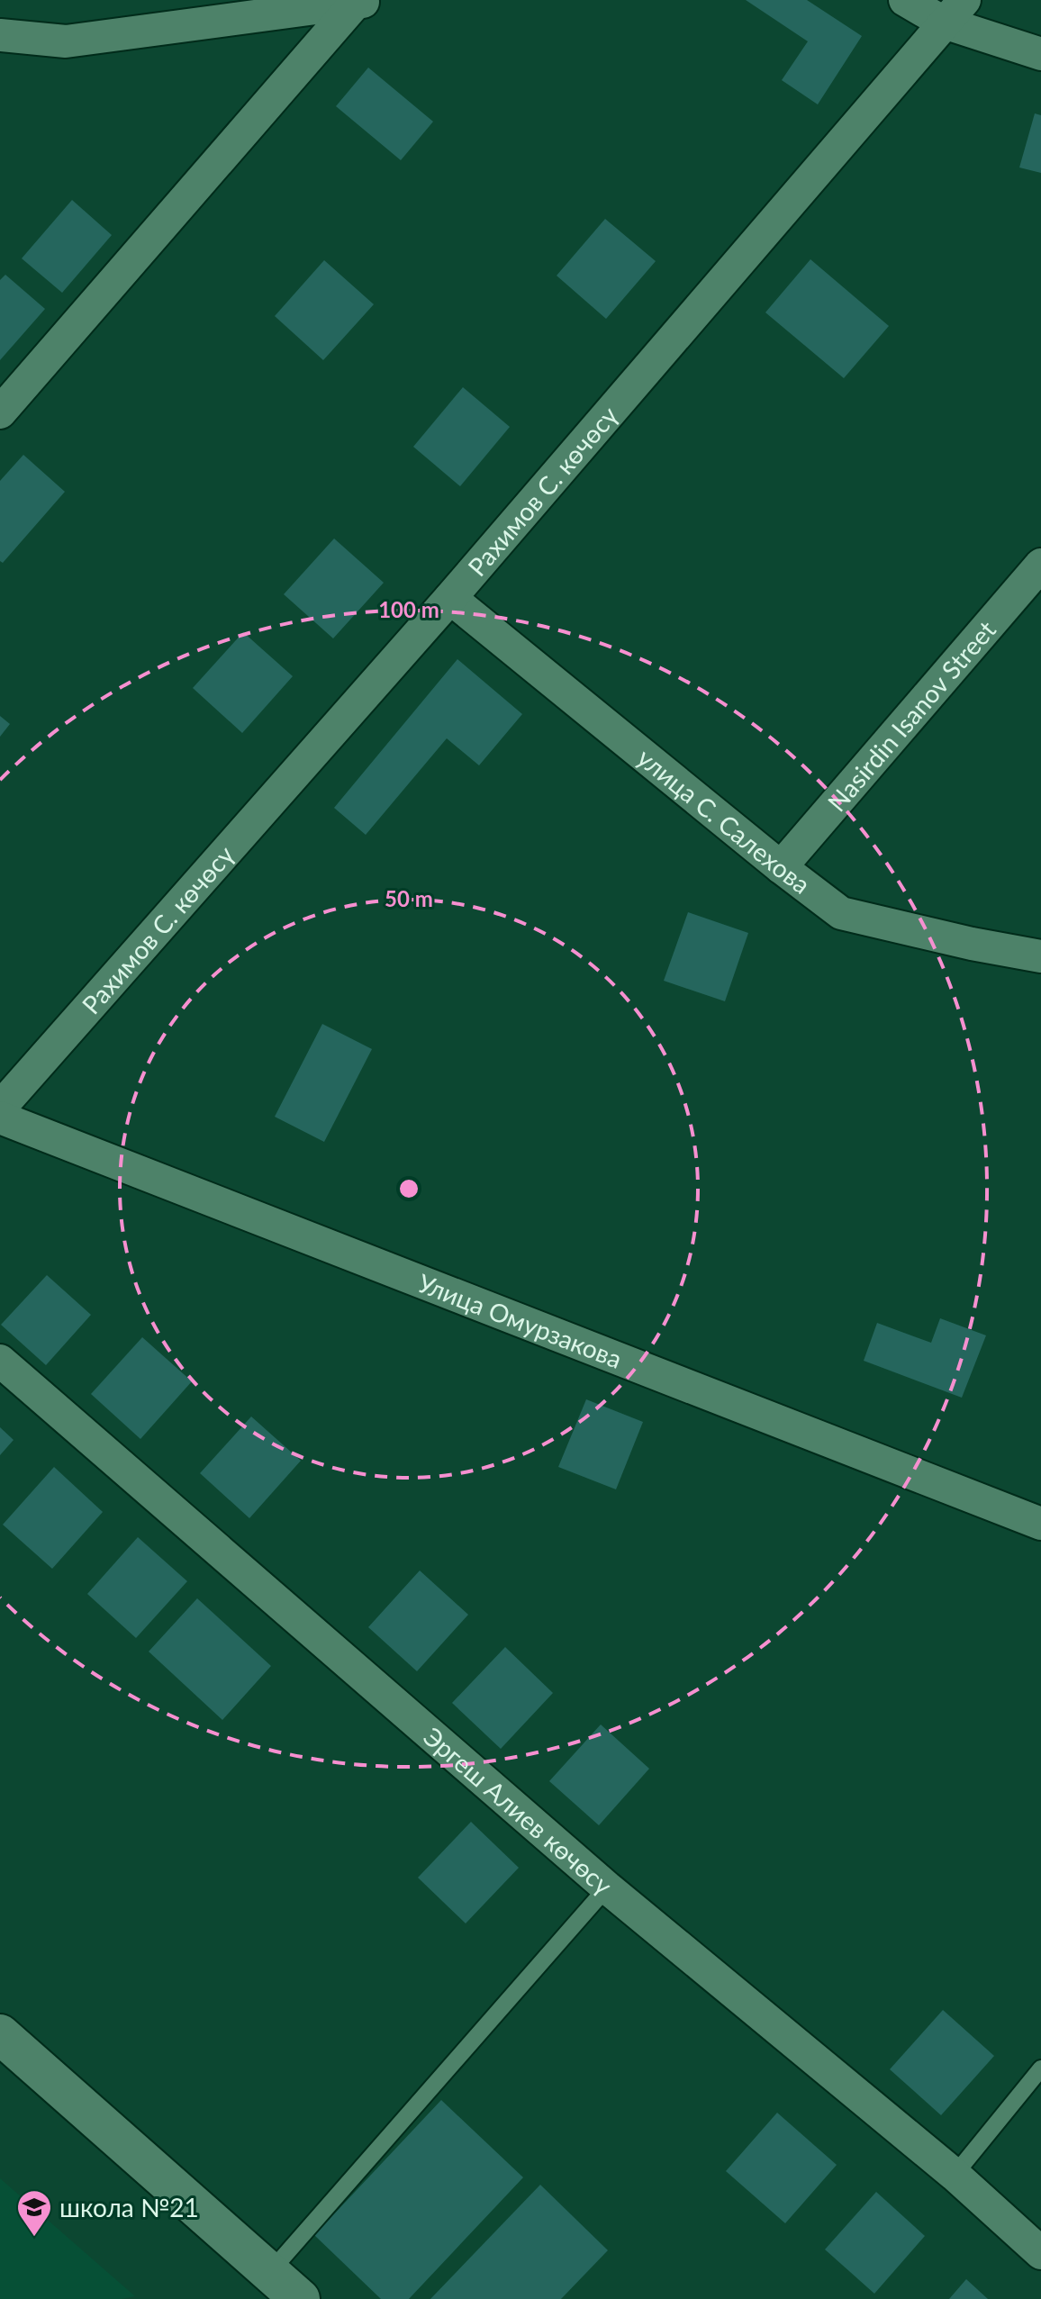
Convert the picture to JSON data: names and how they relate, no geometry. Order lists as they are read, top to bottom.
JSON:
{
  "streets": {
    "street": [
      "Рахимов С. көчөсү",
      "Nasirdin Isanov Street",
      "улица С. Салехова",
      "Улица Омурзакова",
      "Эргеш Алиев көчөсү"
    ]
  },
  "crossings": [
    ["Рахимов С. көчөсү", "улица С. Салехова"],
    ["Nasirdin Isanov Street", "улица С. Салехова"]
  ],
  "places": {
    "school or university": ["школа №21"]
  },
  "rings": ["100 m", "50 m"]
}
